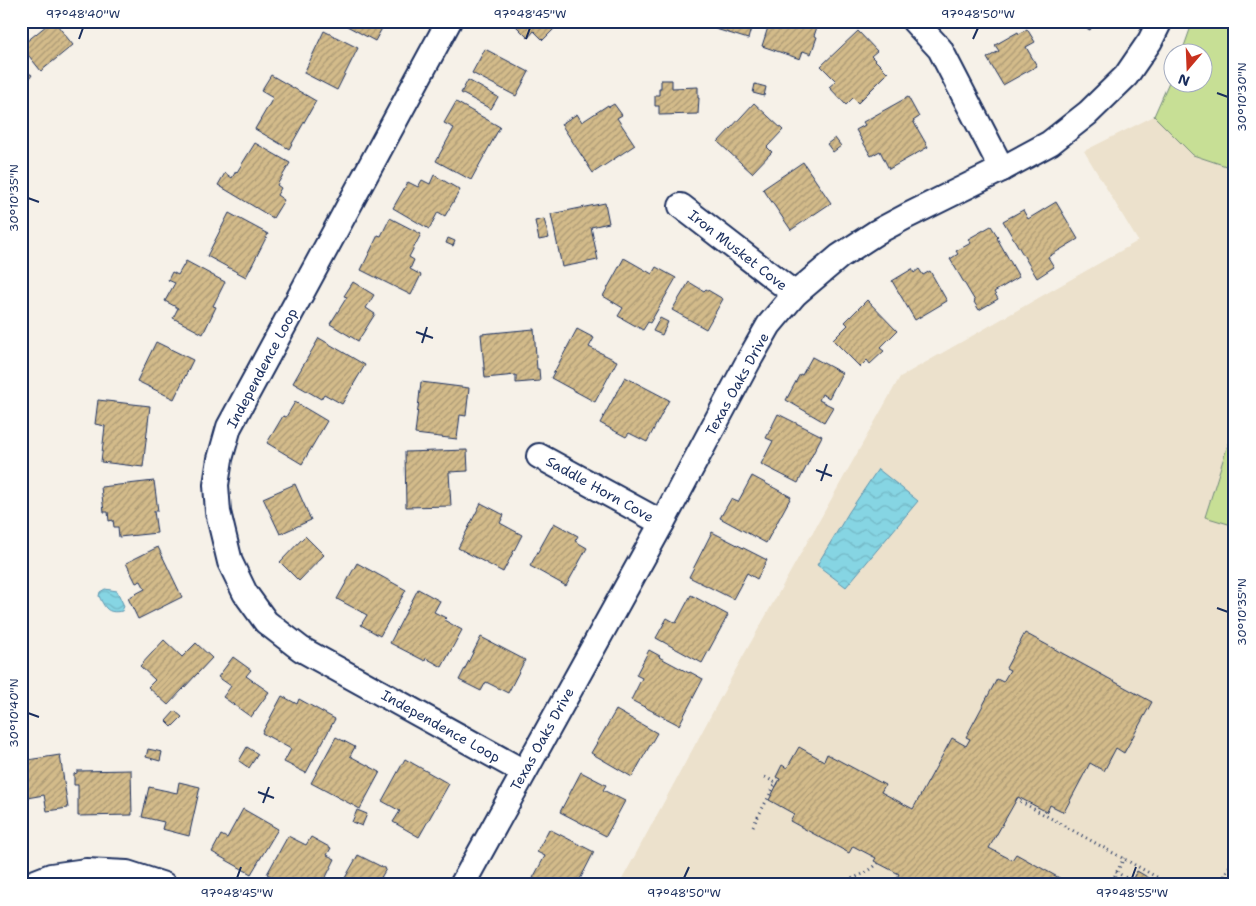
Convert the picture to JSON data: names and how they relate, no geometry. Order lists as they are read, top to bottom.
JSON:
{
  "streets": {
    "street": [
      "Iron Musket Cove",
      "Independence Loop",
      "Texas Oaks Drive",
      "Saddle Horn Cove"
    ]
  },
  "crossings": [
    ["Iron Musket Cove", "Texas Oaks Drive"],
    ["Independence Loop", "Texas Oaks Drive"],
    ["Texas Oaks Drive", "Saddle Horn Cove"]
  ],
  "north": "bottom",
  "coordinates": [
    "97°48'40\"W",
    "97°48'45\"W",
    "97°48'50\"W",
    "30°10'30\"N",
    "30°10'35\"N",
    "30°10'40\"N",
    "97°48'55\"W"
  ]
}
